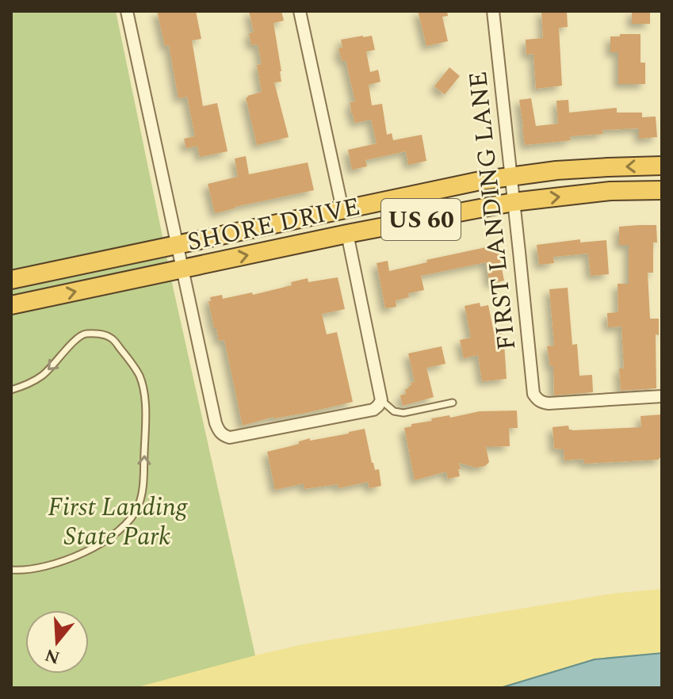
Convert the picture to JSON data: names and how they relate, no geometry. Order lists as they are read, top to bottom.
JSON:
{
  "streets": {
    "highway": ["US 60", "SHORE DRIVE"],
    "street": ["FIRST LANDING LANE"]
  },
  "crossings": [
    ["FIRST LANDING LANE", "SHORE DRIVE"]
  ],
  "parks": ["First Landing State Park"],
  "north": "bottom"
}
